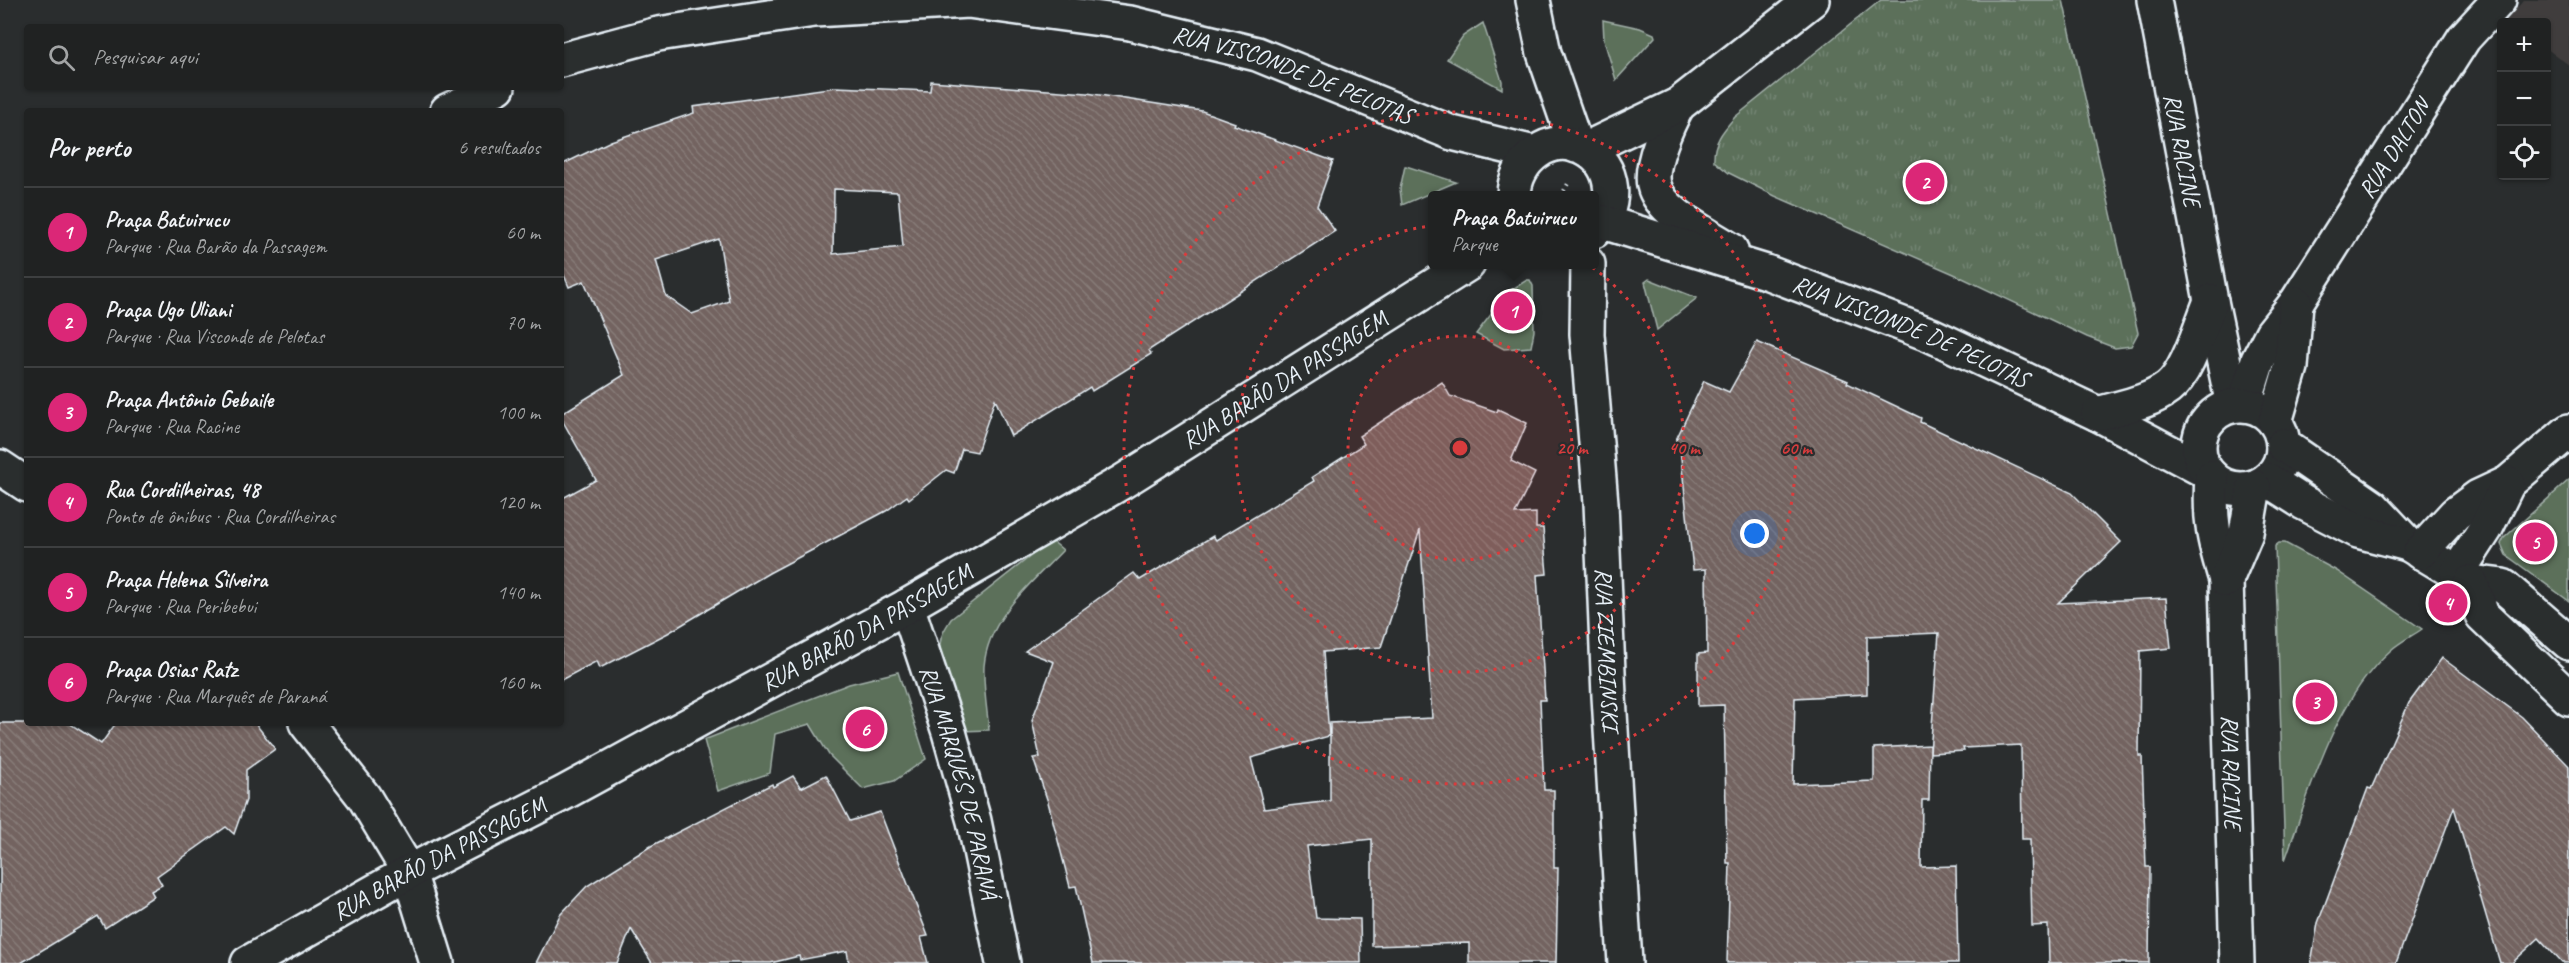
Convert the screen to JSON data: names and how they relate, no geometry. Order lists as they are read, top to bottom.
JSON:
{
  "streets": {
    "street": [
      "RUA VISCONDE DE PELOTAS",
      "RUA DALTON",
      "RUA RACINE",
      "RUA BARÃO DA PASSAGEM",
      "RUA ZIEMBINSKI",
      "RUA MARQUÊS DE PARANÁ"
    ]
  },
  "crossings": [
    ["RUA VISCONDE DE PELOTAS", "RUA DALTON"],
    ["RUA VISCONDE DE PELOTAS", "RUA RACINE"],
    ["RUA DALTON", "RUA RACINE"],
    ["RUA BARÃO DA PASSAGEM", "RUA MARQUÊS DE PARANÁ"]
  ],
  "page": {
    "map_buttons": ["+", "−"],
    "search": "Pesquisar aqui",
    "heading": ["Por perto", "6 resultados"],
    "pins": [
      "2",
      "1",
      "5",
      "4",
      "3",
      "6"
    ],
    "list": [
      {
        "mark": "1",
        "name": "Praça Batuirucu",
        "note": "Parque · Rua Barão da Passagem",
        "value": "60 m"
      },
      {
        "mark": "2",
        "name": "Praça Ugo Uliani",
        "note": "Parque · Rua Visconde de Pelotas",
        "value": "70 m"
      },
      {
        "mark": "3",
        "name": "Praça Antônio Gebaile",
        "note": "Parque · Rua Racine",
        "value": "100 m"
      },
      {
        "mark": "4",
        "name": "Rua Cordilheiras, 48",
        "note": "Ponto de ônibus · Rua Cordilheiras",
        "value": "120 m"
      },
      {
        "mark": "5",
        "name": "Praça Helena Silveira",
        "note": "Parque · Rua Peribebui",
        "value": "140 m"
      },
      {
        "mark": "6",
        "name": "Praça Osias Ratz",
        "note": "Parque · Rua Marquês de Paraná",
        "value": "160 m"
      }
    ],
    "popup": ["Praça Batuirucu", "Parque"]
  },
  "rings": ["20 m", "40 m", "60 m"]
}
